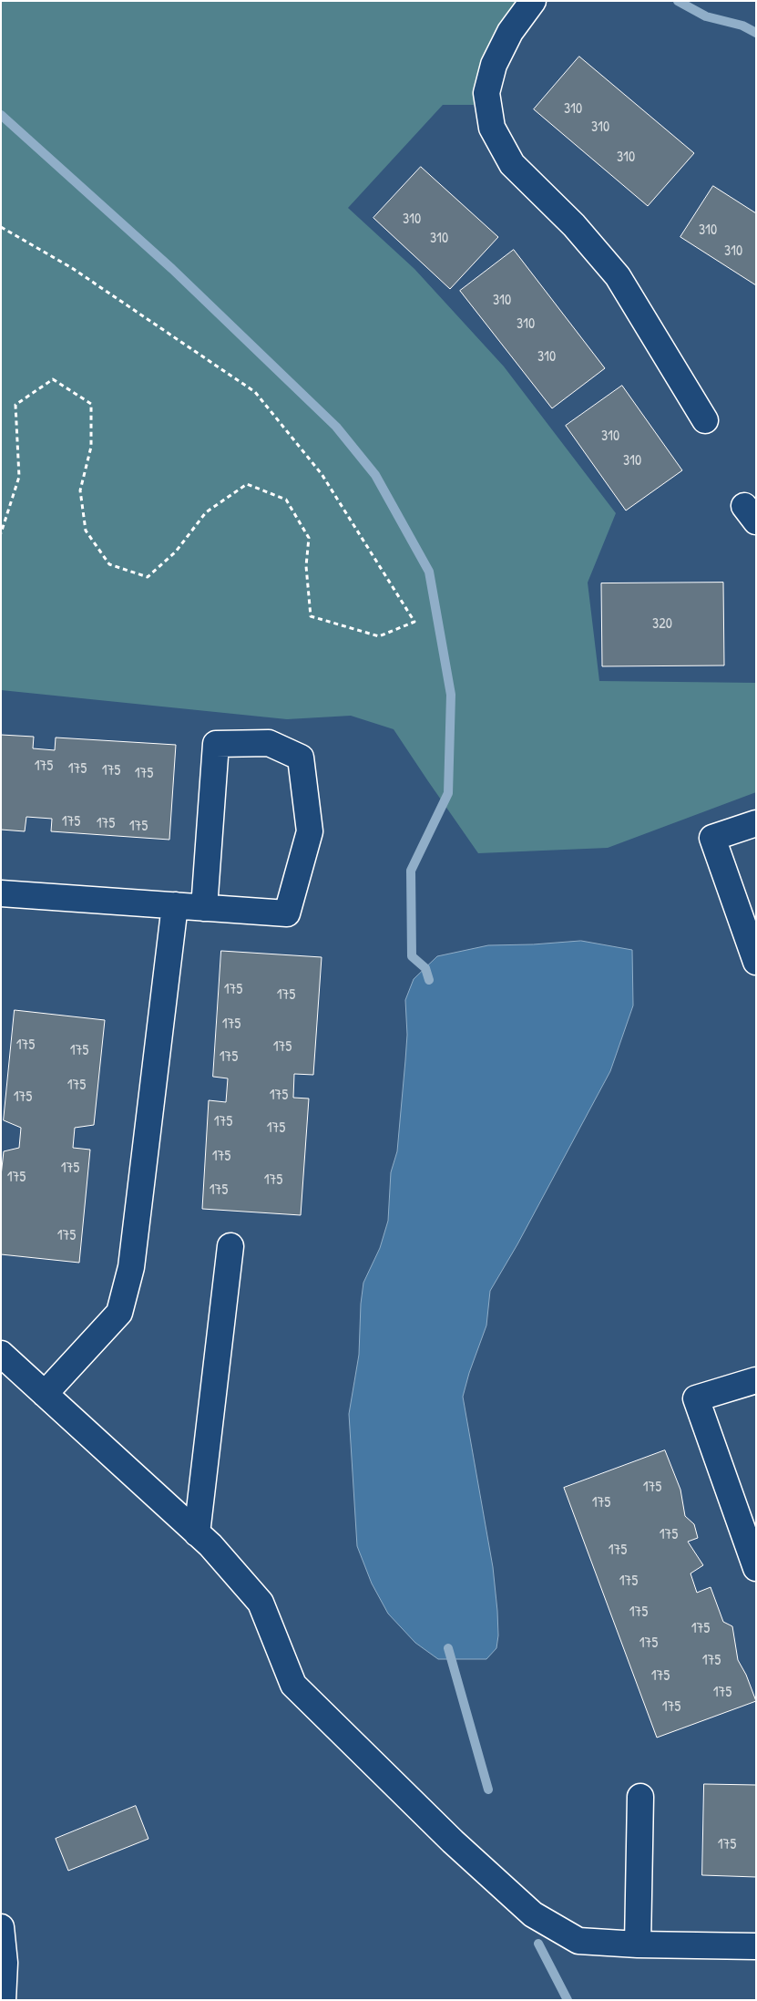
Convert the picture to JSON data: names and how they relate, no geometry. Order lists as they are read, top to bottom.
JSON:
{
  "house_numbers": [
    "310",
    "310",
    "310",
    "310",
    "310",
    "310",
    "310",
    "310",
    "310",
    "310",
    "310",
    "310",
    "320",
    "175",
    "175",
    "175",
    "175",
    "175",
    "175",
    "175",
    "175",
    "175",
    "175",
    "175",
    "175",
    "175",
    "175",
    "175",
    "175",
    "175",
    "175",
    "175",
    "175",
    "175",
    "175",
    "175",
    "175",
    "175",
    "175",
    "175",
    "175",
    "175",
    "175",
    "175",
    "175",
    "175",
    "175",
    "175",
    "175",
    "175",
    "175"
  ]
}
